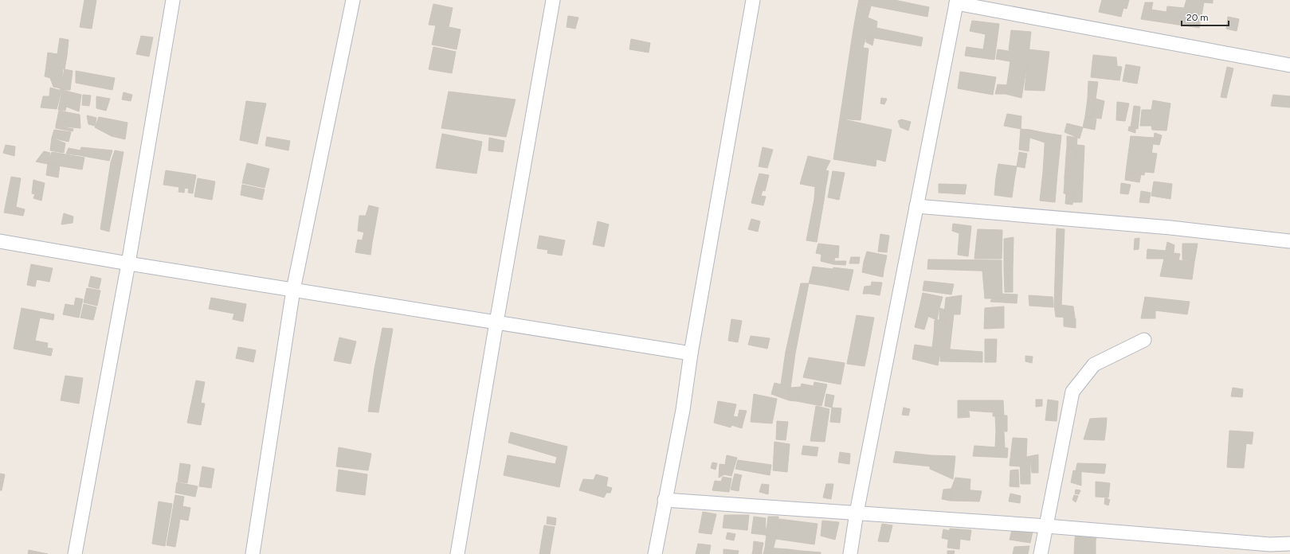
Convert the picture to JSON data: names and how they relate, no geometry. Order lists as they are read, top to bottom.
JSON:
{
  "scale_bar": "20 m"
}
